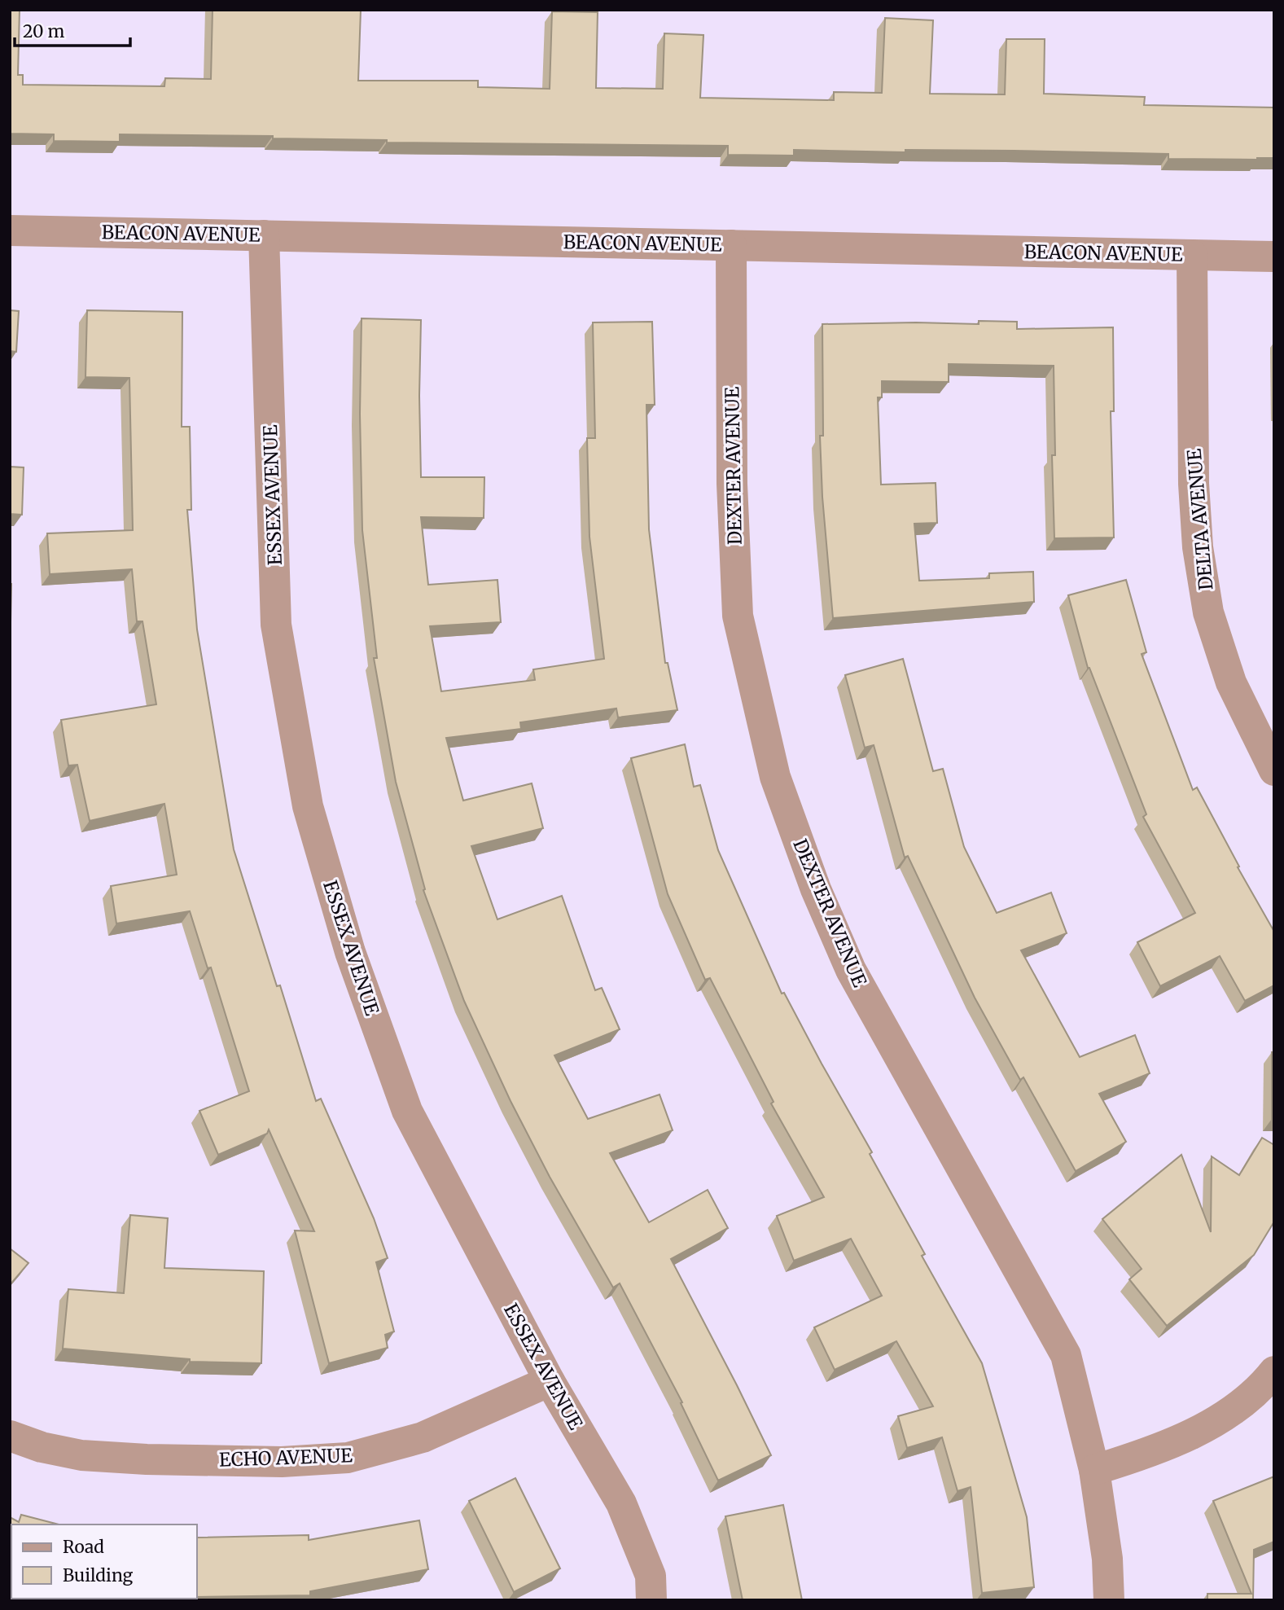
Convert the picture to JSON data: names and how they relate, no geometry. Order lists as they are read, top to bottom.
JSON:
{
  "streets": {
    "street": [
      "BEACON AVENUE",
      "DEXTER AVENUE",
      "ESSEX AVENUE",
      "DELTA AVENUE",
      "ECHO AVENUE"
    ]
  },
  "crossings": [
    ["BEACON AVENUE", "DEXTER AVENUE"],
    ["BEACON AVENUE", "ESSEX AVENUE"],
    ["BEACON AVENUE", "DELTA AVENUE"],
    ["ESSEX AVENUE", "ECHO AVENUE"]
  ],
  "legend": ["Road", "Building"],
  "scale_bar": "20 m"
}
